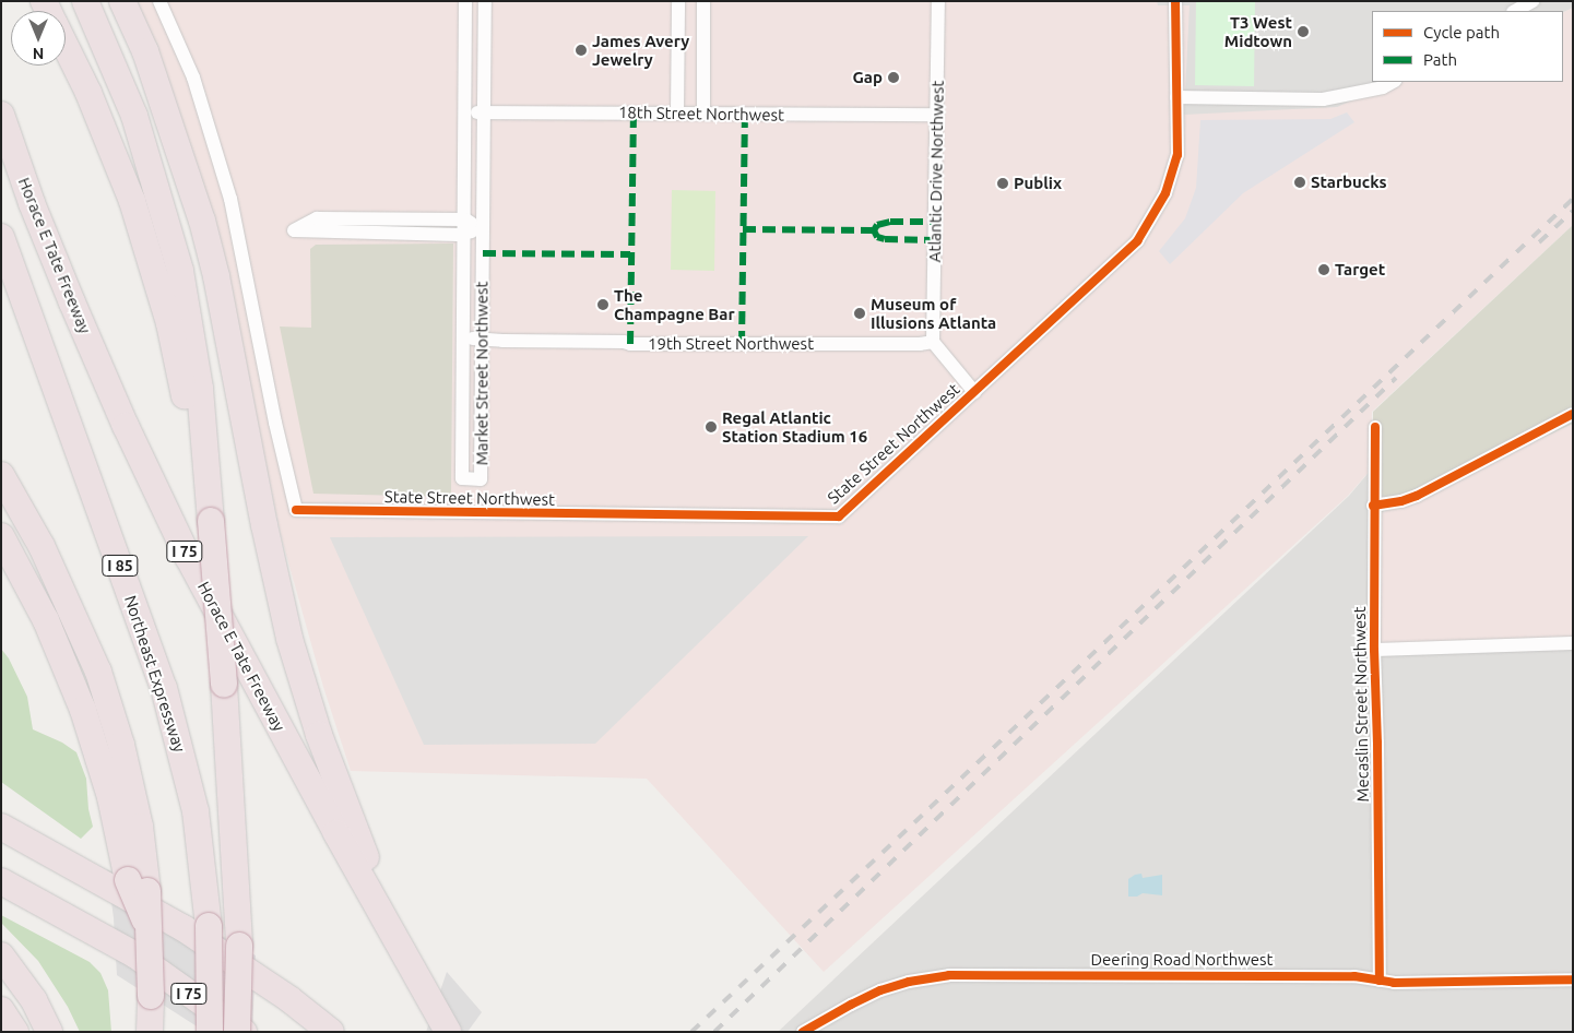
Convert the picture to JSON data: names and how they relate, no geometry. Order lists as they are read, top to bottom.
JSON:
{
  "streets": {
    "highway": [
      "Horace E Tate Freeway",
      "I 75",
      "I 85",
      "Northeast Expressway"
    ],
    "street": [
      "18th Street Northwest",
      "Atlantic Drive Northwest",
      "19th Street Northwest",
      "Market Street Northwest",
      "State Street Northwest",
      "Mecaslin Street Northwest",
      "Deering Road Northwest"
    ]
  },
  "crossings": [
    ["18th Street Northwest", "Atlantic Drive Northwest"],
    ["18th Street Northwest", "Market Street Northwest"],
    ["Atlantic Drive Northwest", "19th Street Northwest"],
    ["19th Street Northwest", "Market Street Northwest"],
    ["Mecaslin Street Northwest", "Deering Road Northwest"]
  ],
  "places": [
    "T3 West Midtown",
    "James Avery Jewelry",
    "Gap",
    "Starbucks",
    "Publix",
    "Target",
    "The Champagne Bar",
    "Museum of Illusions Atlanta",
    "Regal Atlantic Station Stadium 16"
  ],
  "legend": ["Cycle path", "Path"],
  "north": "bottom"
}
